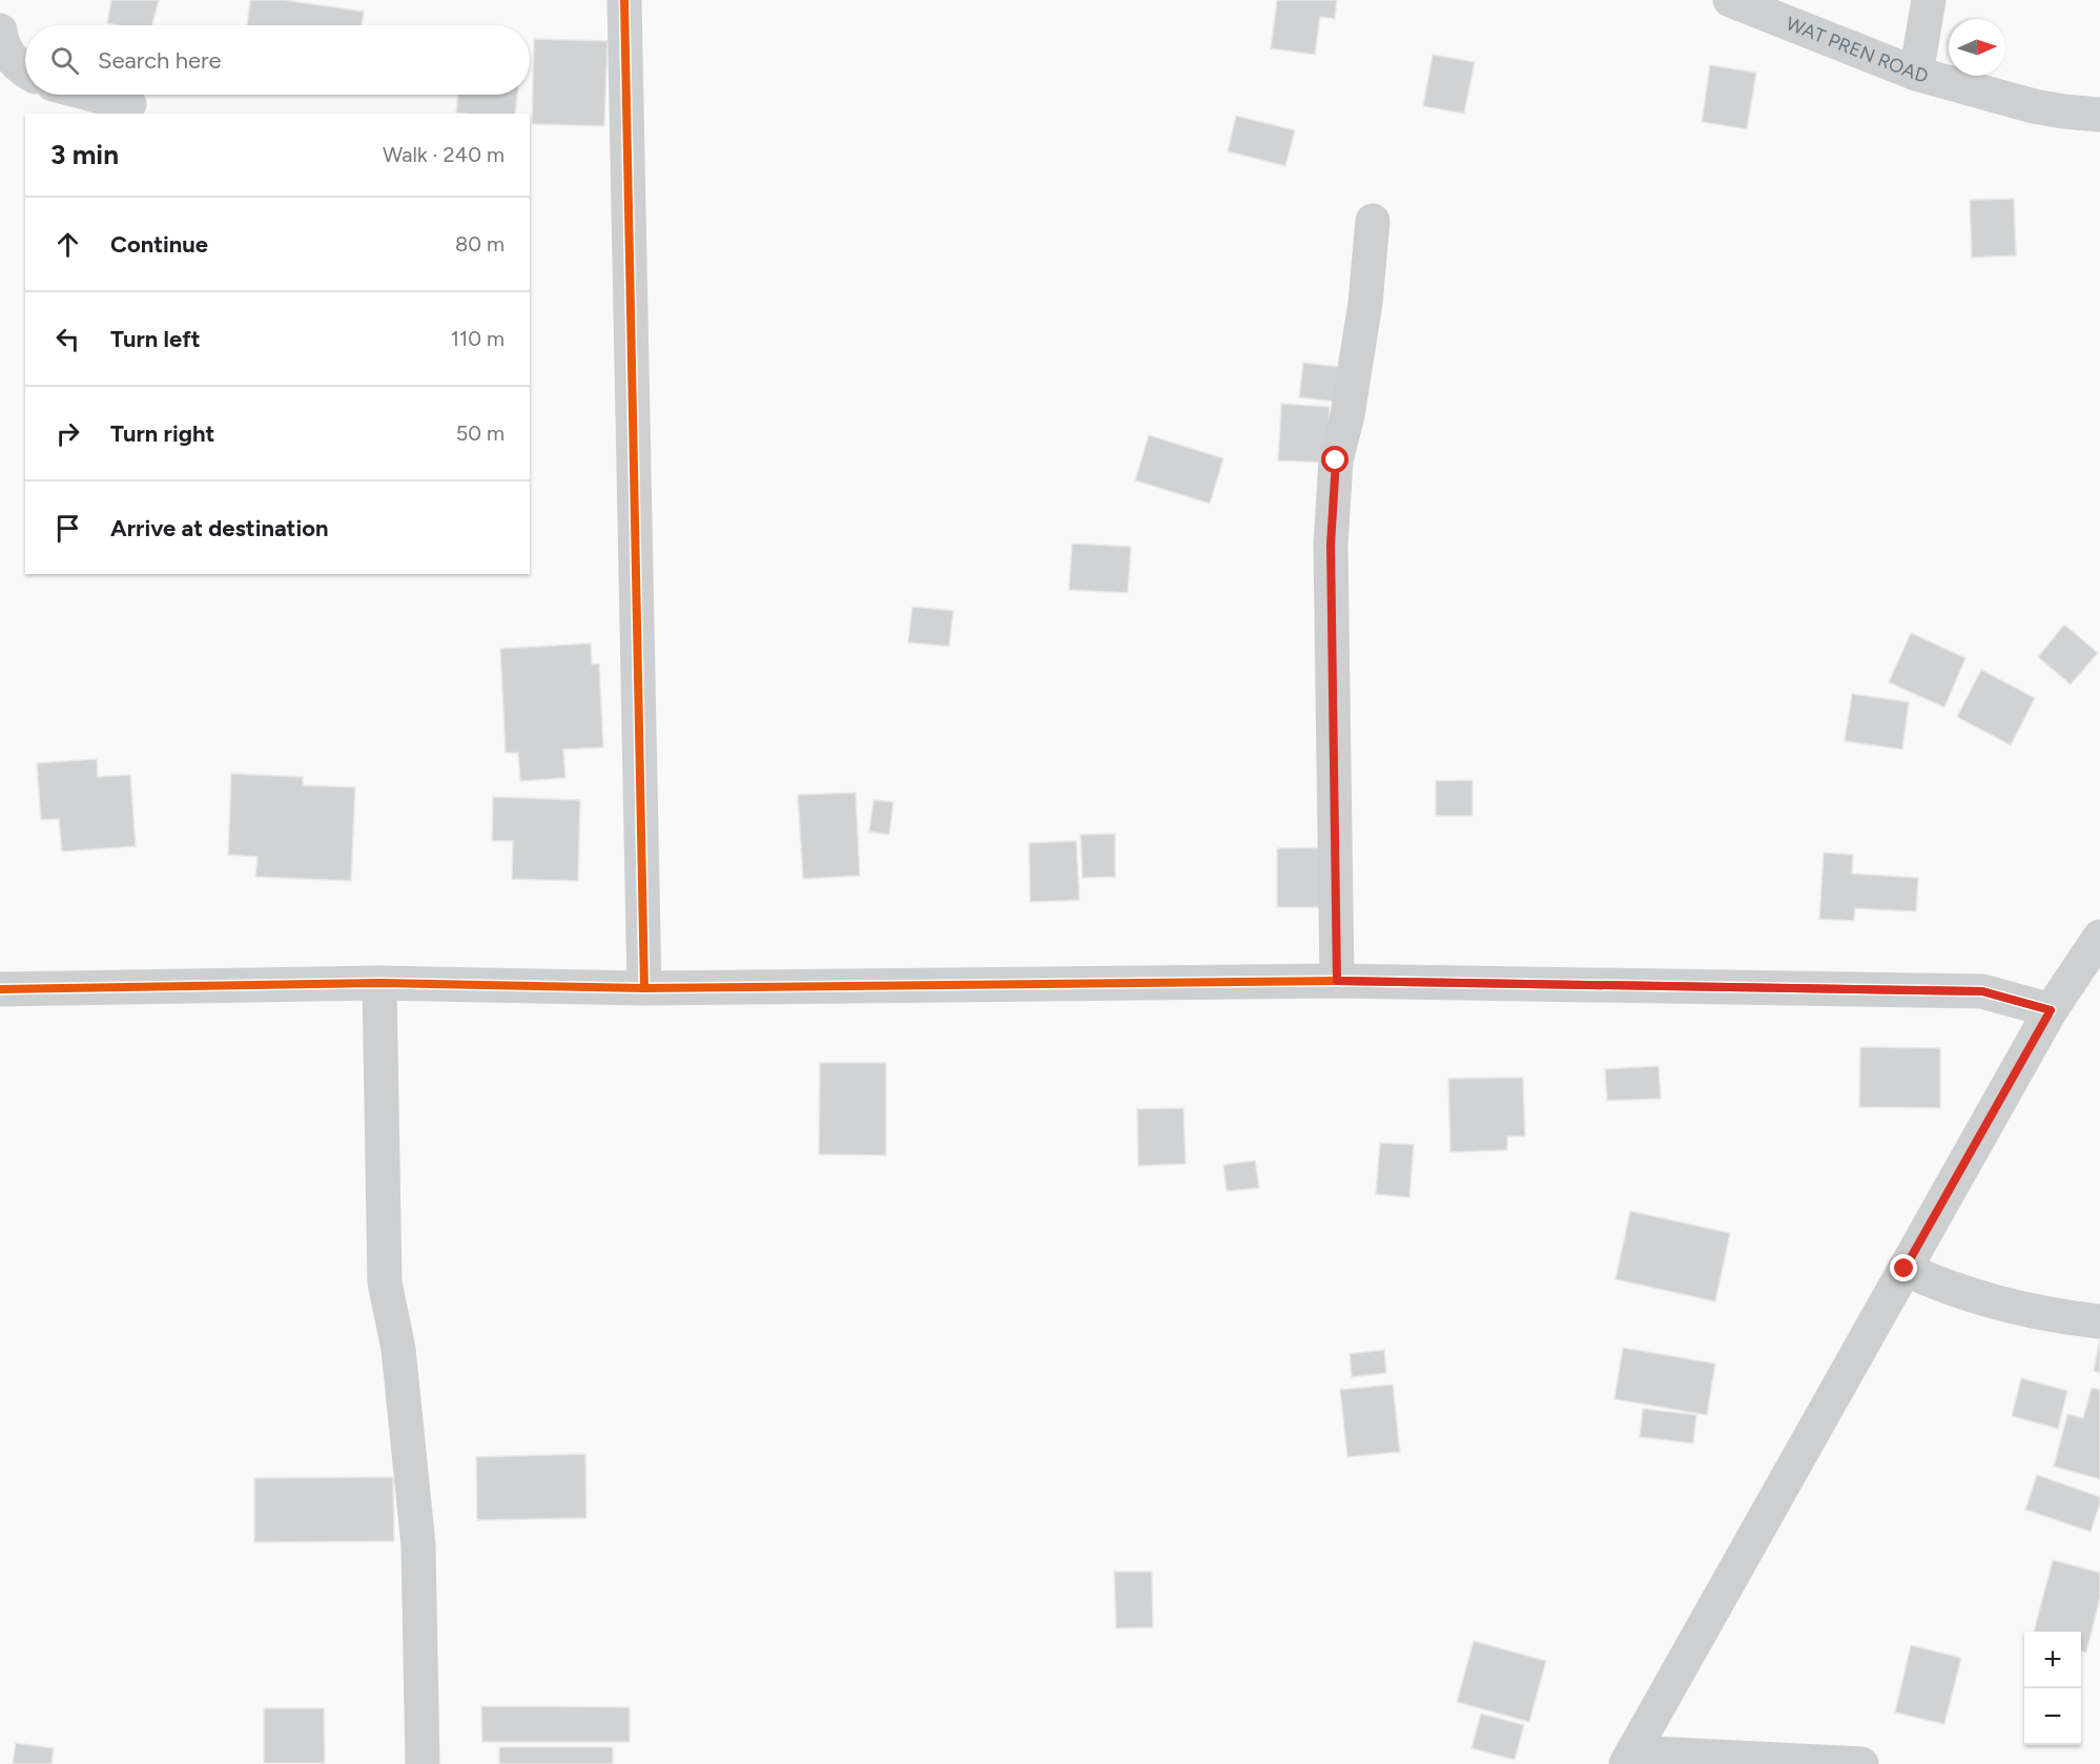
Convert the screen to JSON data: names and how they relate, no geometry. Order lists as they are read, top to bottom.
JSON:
{
  "streets": {
    "street": ["WAT PREN ROAD"]
  },
  "north": "right",
  "page": {
    "search": "Search here",
    "heading": ["3 min", "Walk · 240 m"],
    "list": [
      ["Continue", "80 m"],
      ["Turn left", "110 m"],
      ["Turn right", "50 m"],
      "Arrive at destination"
    ],
    "map_buttons": ["+", "−"]
  }
}
